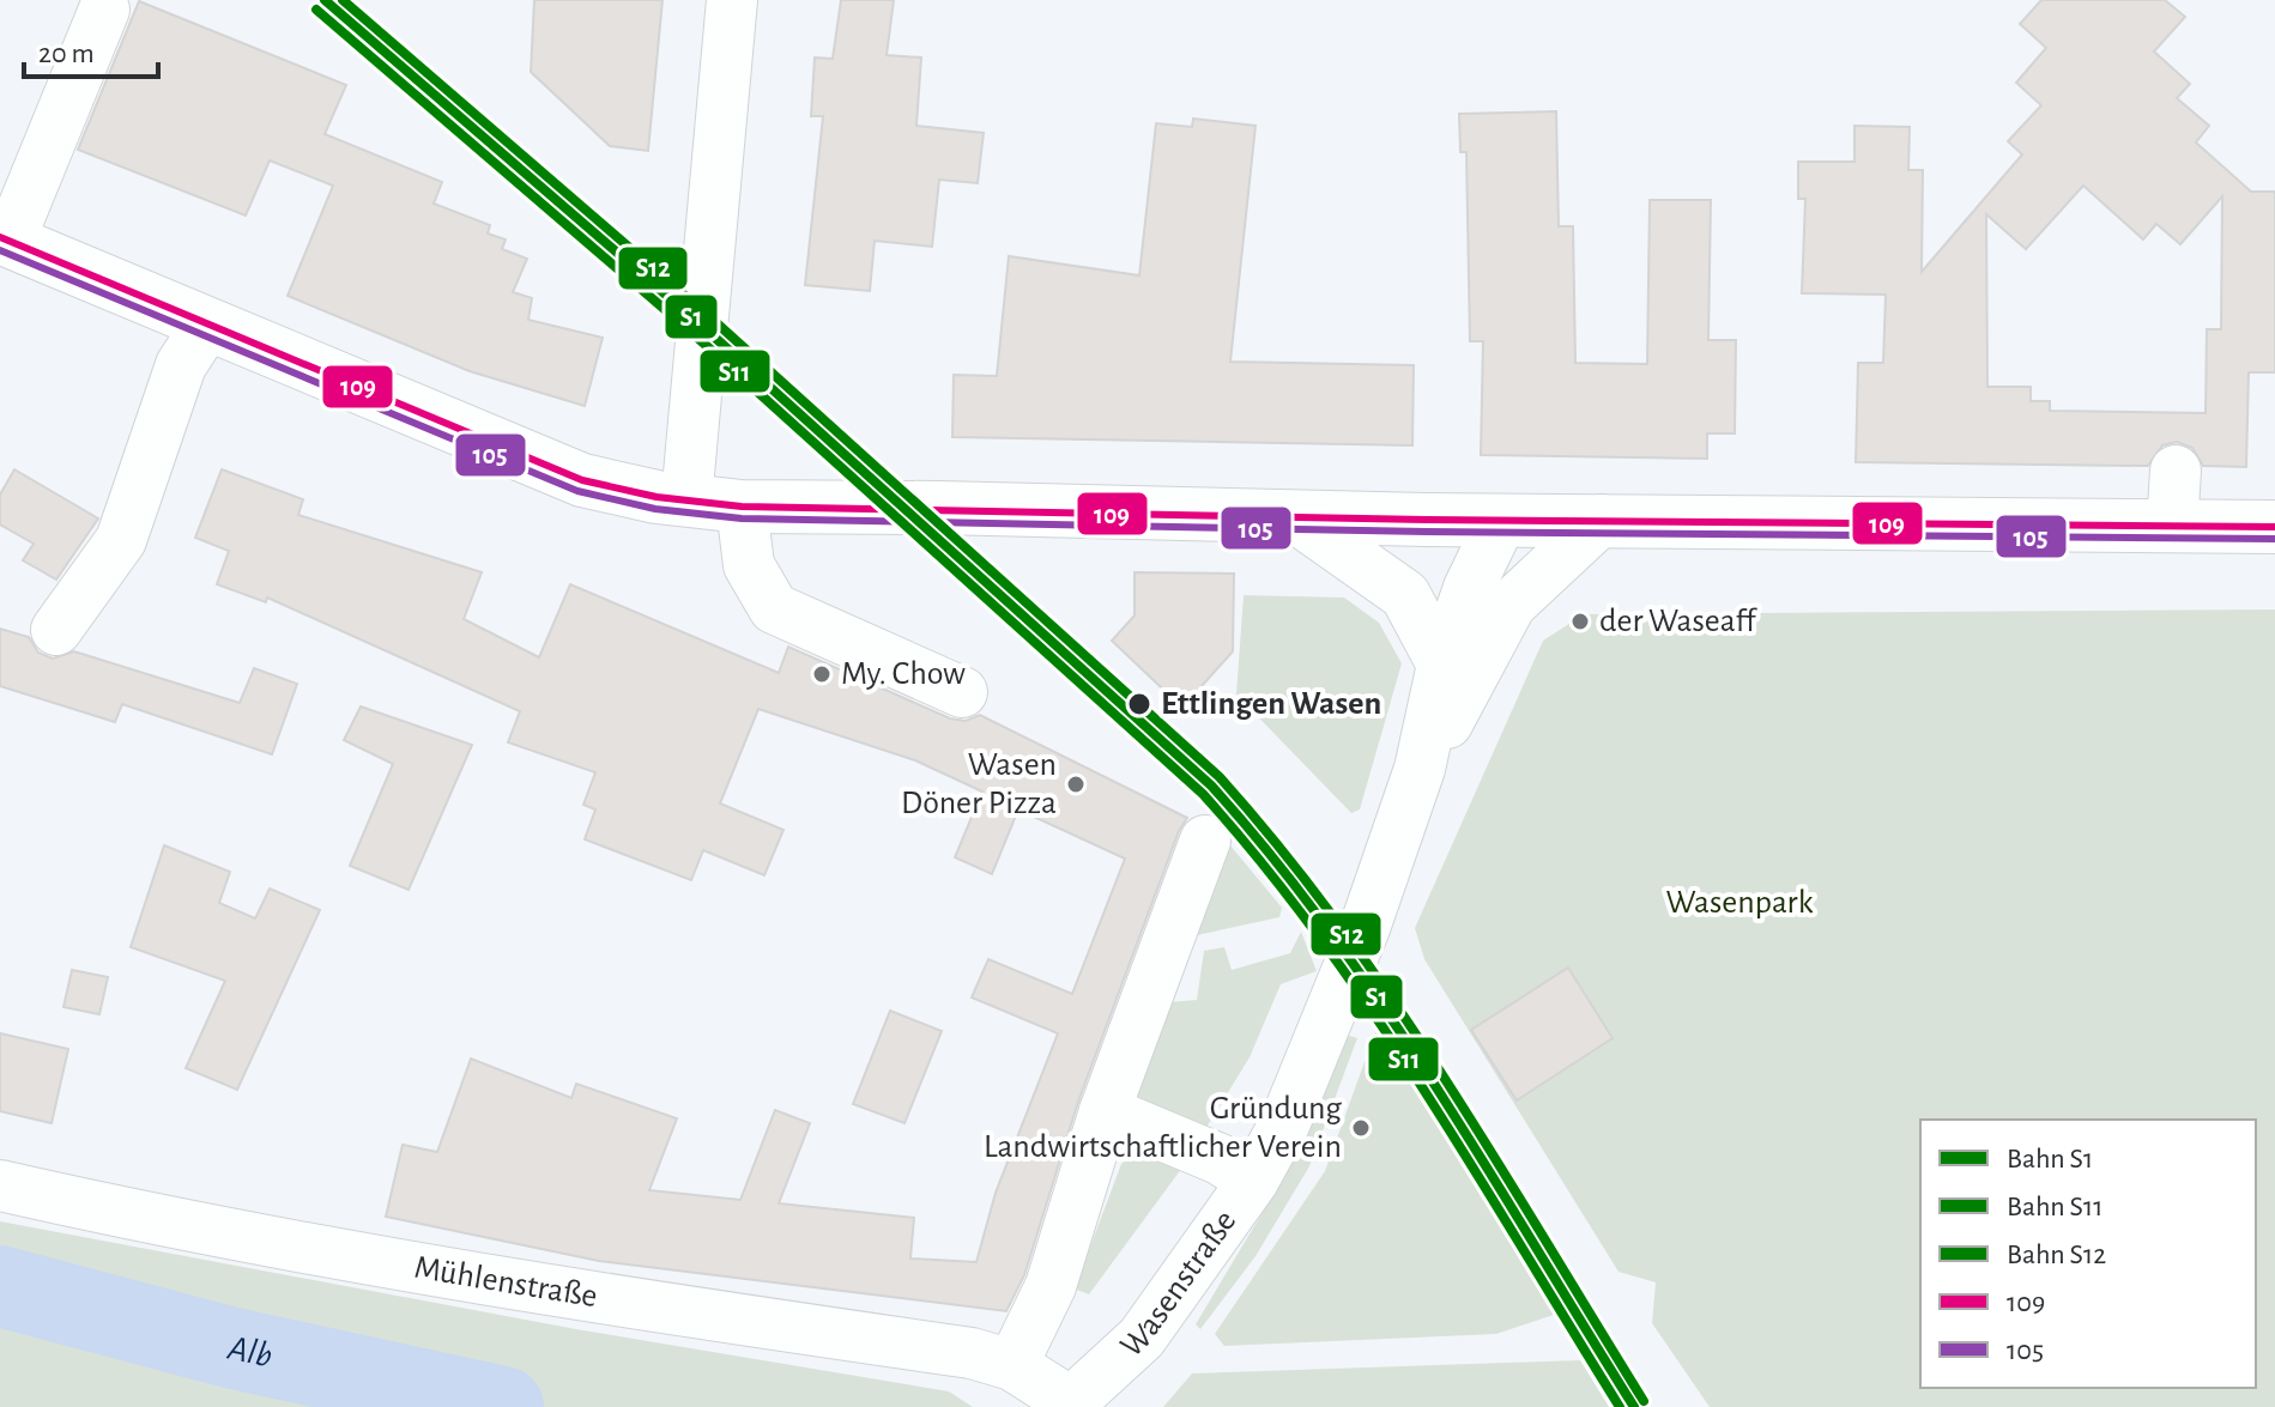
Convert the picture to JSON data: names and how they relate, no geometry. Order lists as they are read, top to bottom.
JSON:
{
  "streets": {
    "street": ["Wasenstraße", "Mühlenstraße"]
  },
  "crossings": [
    ["Wasenstraße", "Mühlenstraße"]
  ],
  "water": ["Alb"],
  "parks": ["Wasenpark"],
  "places": [
    "der Waseaff",
    "My. Chow",
    "Ettlingen Wasen",
    "Wasen Döner Pizza",
    "Gründung Landwirtschaftlicher Verein"
  ],
  "lines": [
    "rail line S1",
    "rail line S12",
    "rail line S11",
    "transit line 109",
    "transit line 105"
  ],
  "legend": [
    "Bahn S1",
    "Bahn S11",
    "Bahn S12",
    "109",
    "105"
  ],
  "scale_bar": "20 m"
}
